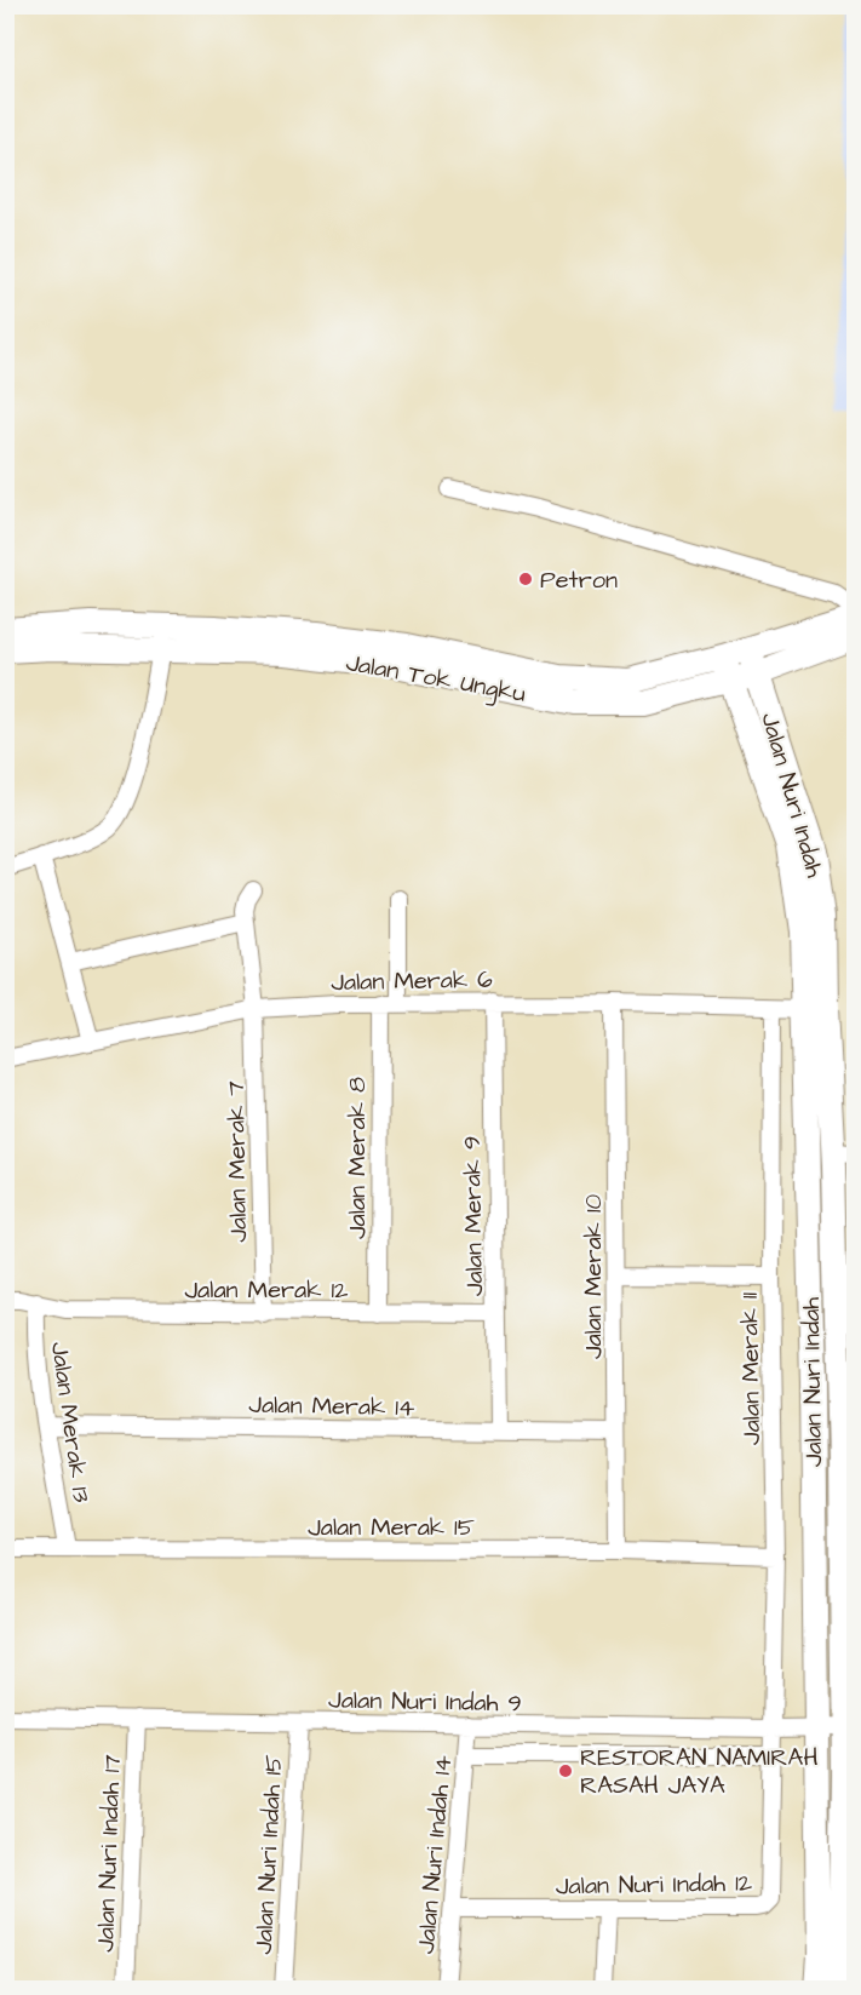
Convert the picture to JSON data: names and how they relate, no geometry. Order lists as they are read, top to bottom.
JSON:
{
  "streets": {
    "main road": ["Jalan Tok Ungku", "Jalan Nuri Indah"],
    "street": [
      "Jalan Merak 6",
      "Jalan Merak 8",
      "Jalan Merak 7",
      "Jalan Merak 9",
      "Jalan Merak 10",
      "Jalan Merak 12",
      "Jalan Merak 11",
      "Jalan Merak 14",
      "Jalan Merak 13",
      "Jalan Merak 15",
      "Jalan Nuri Indah 9",
      "Jalan Nuri Indah 17",
      "Jalan Nuri Indah 15",
      "Jalan Nuri Indah 14",
      "Jalan Nuri Indah 12"
    ]
  },
  "crossings": [
    ["Jalan Tok Ungku", "Jalan Nuri Indah"],
    ["Jalan Nuri Indah", "Jalan Merak 6"],
    ["Jalan Nuri Indah", "Jalan Nuri Indah 9"],
    ["Jalan Merak 6", "Jalan Merak 8"],
    ["Jalan Merak 6", "Jalan Merak 7"],
    ["Jalan Merak 6", "Jalan Merak 9"],
    ["Jalan Merak 6", "Jalan Merak 10"],
    ["Jalan Merak 6", "Jalan Merak 11"],
    ["Jalan Merak 8", "Jalan Merak 12"],
    ["Jalan Merak 7", "Jalan Merak 12"],
    ["Jalan Merak 9", "Jalan Merak 12"],
    ["Jalan Merak 9", "Jalan Merak 14"],
    ["Jalan Merak 10", "Jalan Merak 14"],
    ["Jalan Merak 10", "Jalan Merak 15"],
    ["Jalan Merak 12", "Jalan Merak 13"],
    ["Jalan Merak 11", "Jalan Merak 15"],
    ["Jalan Merak 11", "Jalan Nuri Indah 9"],
    ["Jalan Merak 11", "Jalan Nuri Indah 12"],
    ["Jalan Merak 14", "Jalan Merak 13"],
    ["Jalan Merak 13", "Jalan Merak 15"],
    ["Jalan Nuri Indah 9", "Jalan Nuri Indah 17"],
    ["Jalan Nuri Indah 9", "Jalan Nuri Indah 15"],
    ["Jalan Nuri Indah 9", "Jalan Nuri Indah 14"],
    ["Jalan Nuri Indah 9", "Jalan Nuri Indah 12"],
    ["Jalan Nuri Indah 14", "Jalan Nuri Indah 12"]
  ],
  "places": ["Petron", "RESTORAN NAMIRAH RASAH JAYA"]
}
